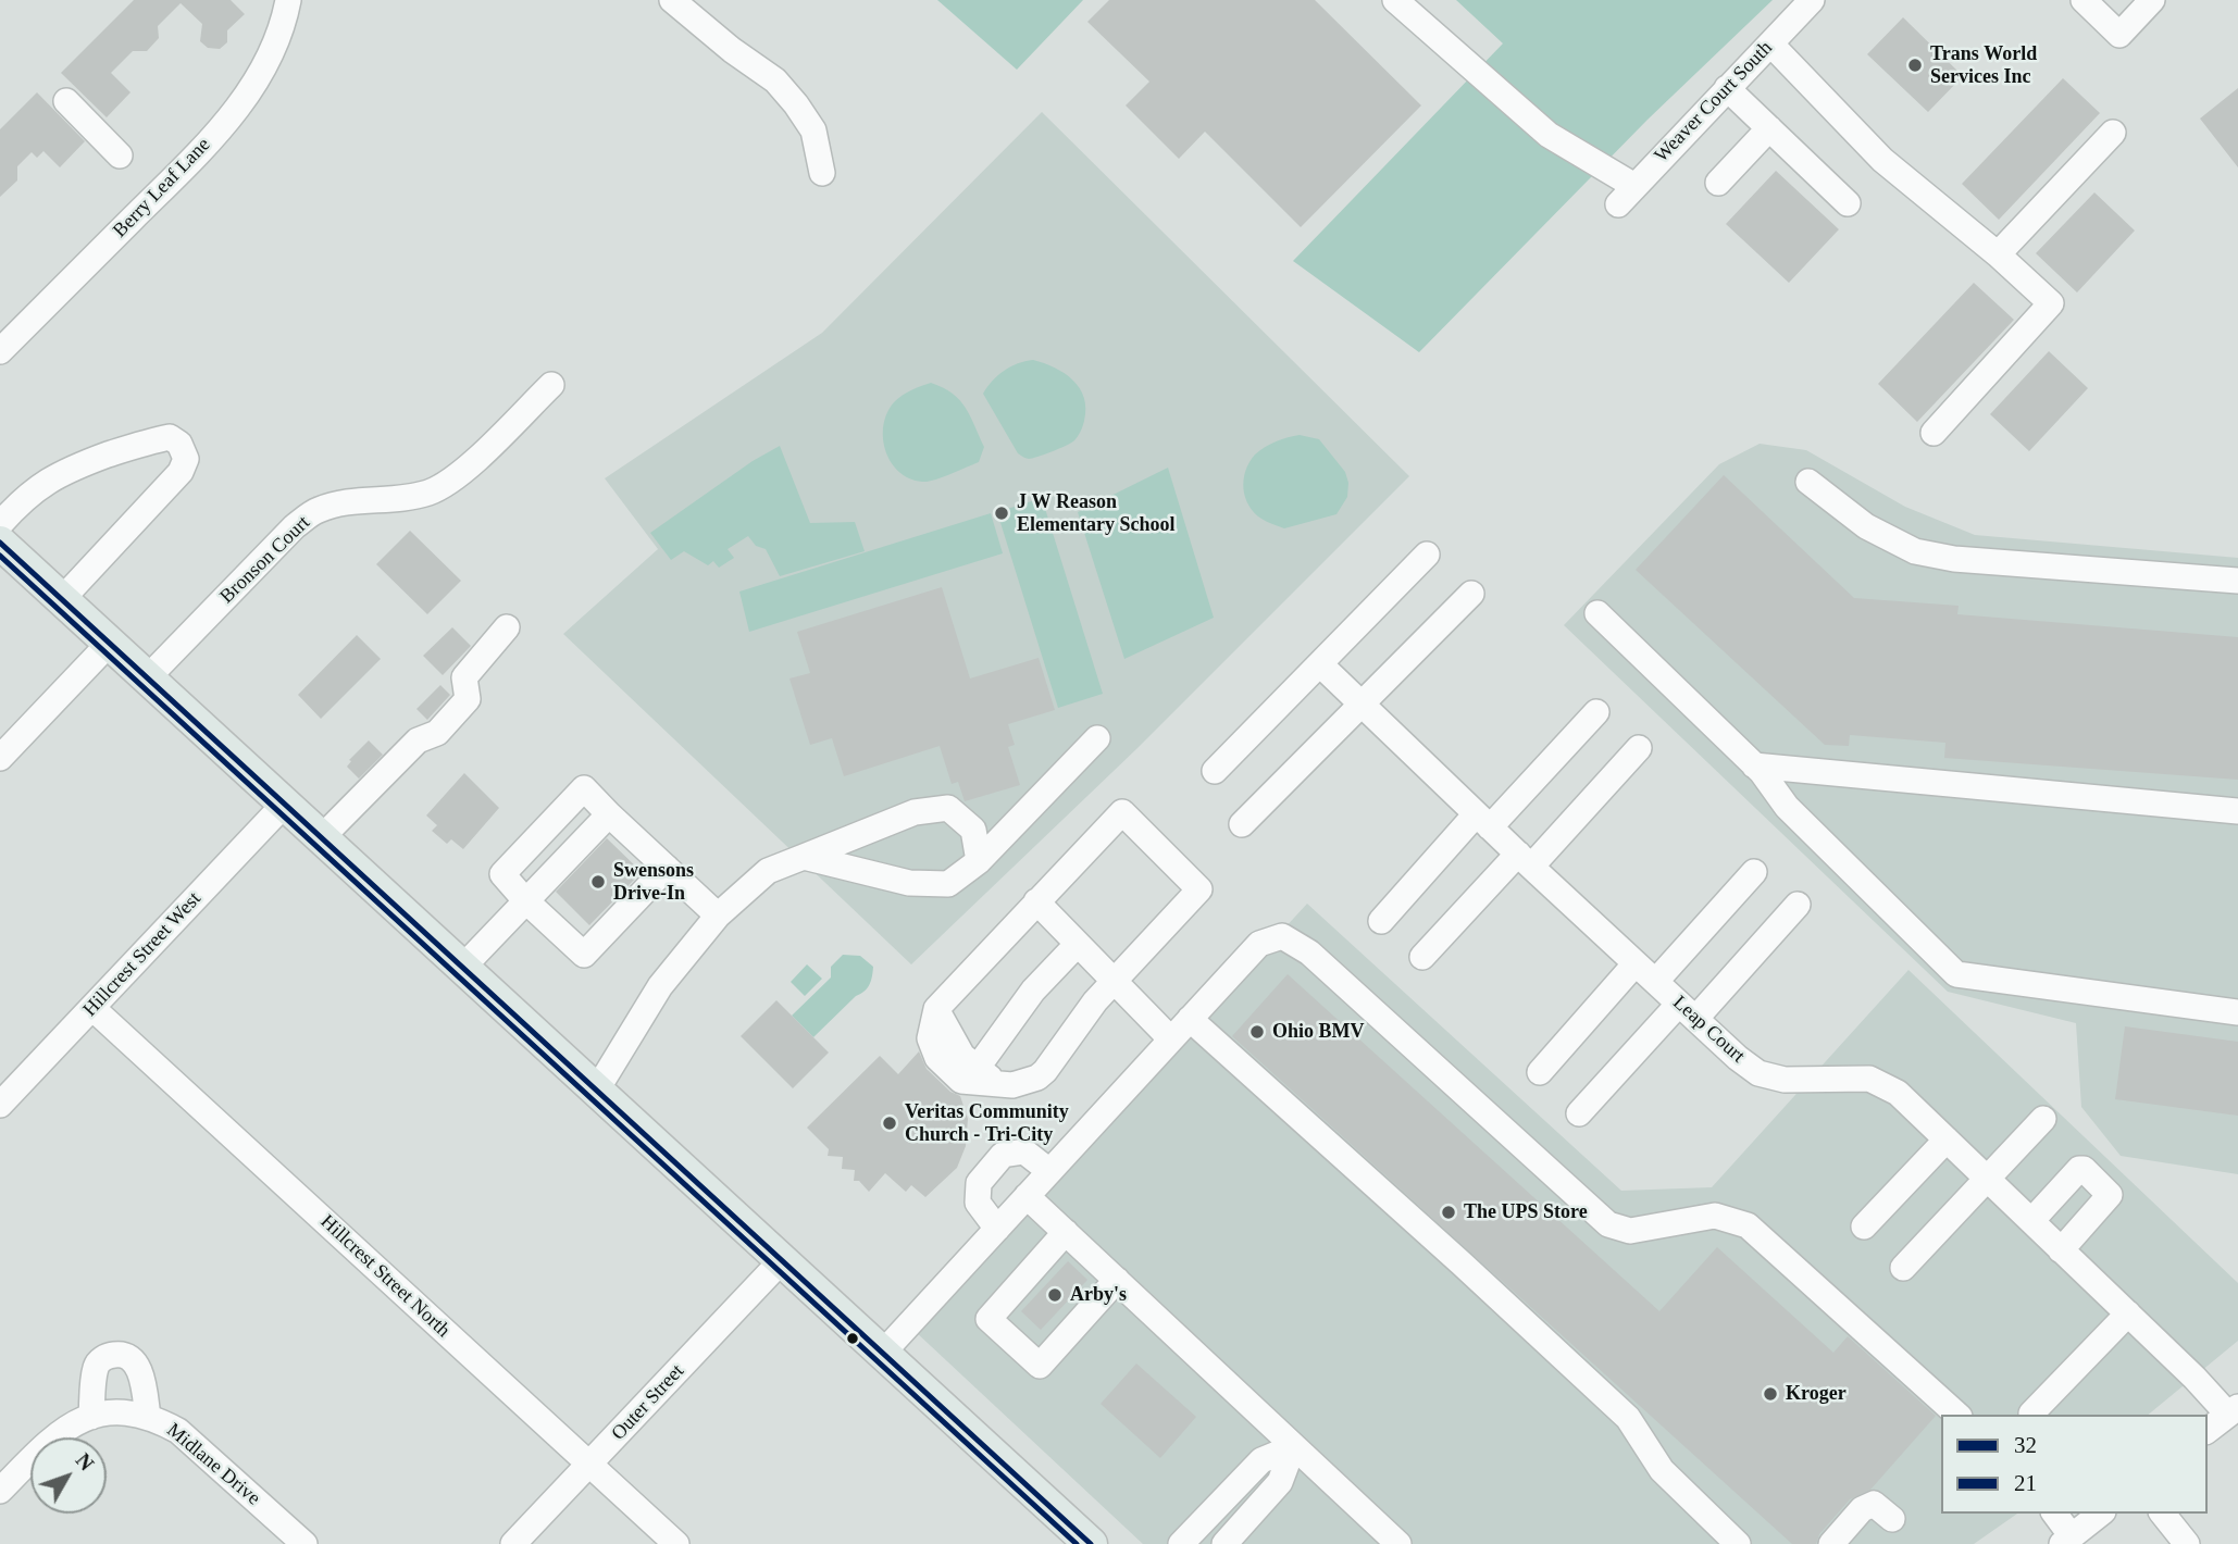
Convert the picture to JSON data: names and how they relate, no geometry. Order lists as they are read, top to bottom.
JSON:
{
  "streets": {
    "street": [
      "Weaver Court South",
      "Berry Leaf Lane",
      "Bronson Court",
      "Hillcrest Street West",
      "Leap Court",
      "Hillcrest Street North",
      "Outer Street",
      "Midlane Drive"
    ]
  },
  "crossings": [
    ["Hillcrest Street West", "Hillcrest Street North"],
    ["Hillcrest Street North", "Outer Street"]
  ],
  "places": [
    "Trans World Services Inc",
    "J W Reason Elementary School",
    "Swensons Drive-In",
    "Ohio BMV",
    "Veritas Community Church - Tri-City",
    "The UPS Store",
    "Arby's",
    "Kroger"
  ],
  "lines": ["transit line 32", "transit line 21"],
  "legend": ["32", "21"],
  "north": "top right"
}
